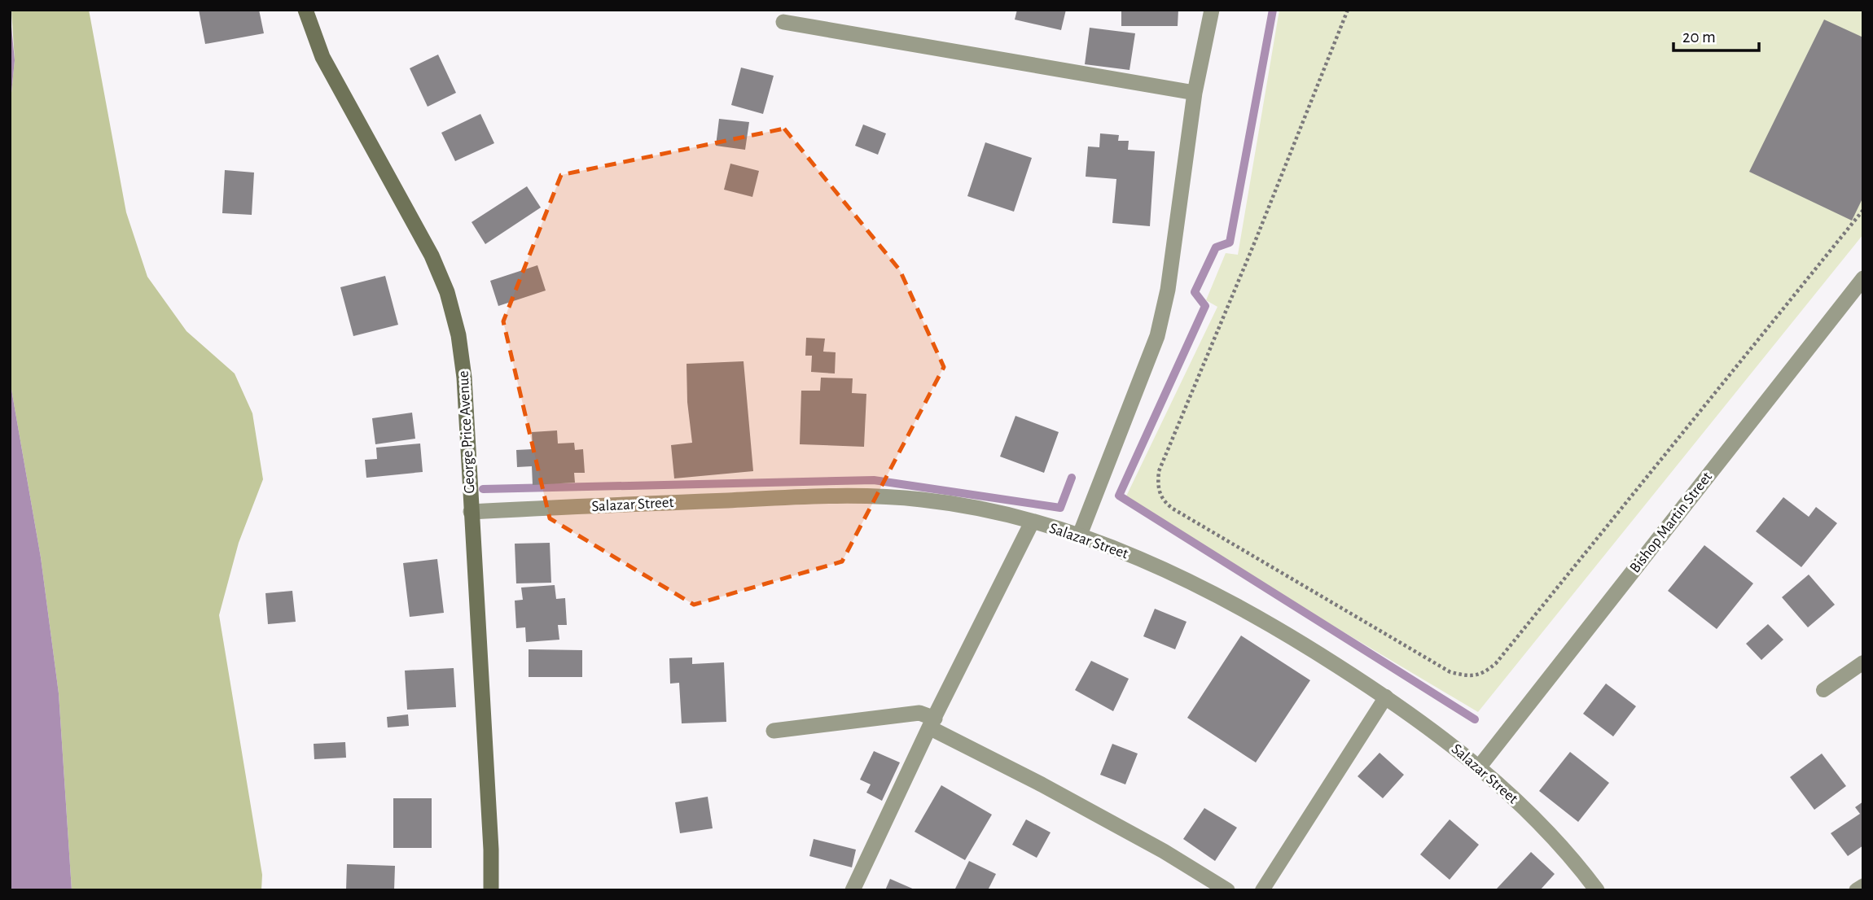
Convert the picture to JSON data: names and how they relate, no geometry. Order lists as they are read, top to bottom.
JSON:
{
  "streets": {
    "main road": ["George Price Avenue"],
    "street": ["Salazar Street", "Bishop Martin Street"]
  },
  "crossings": [
    ["George Price Avenue", "Salazar Street"],
    ["Salazar Street", "Bishop Martin Street"]
  ],
  "scale_bar": "20 m"
}
